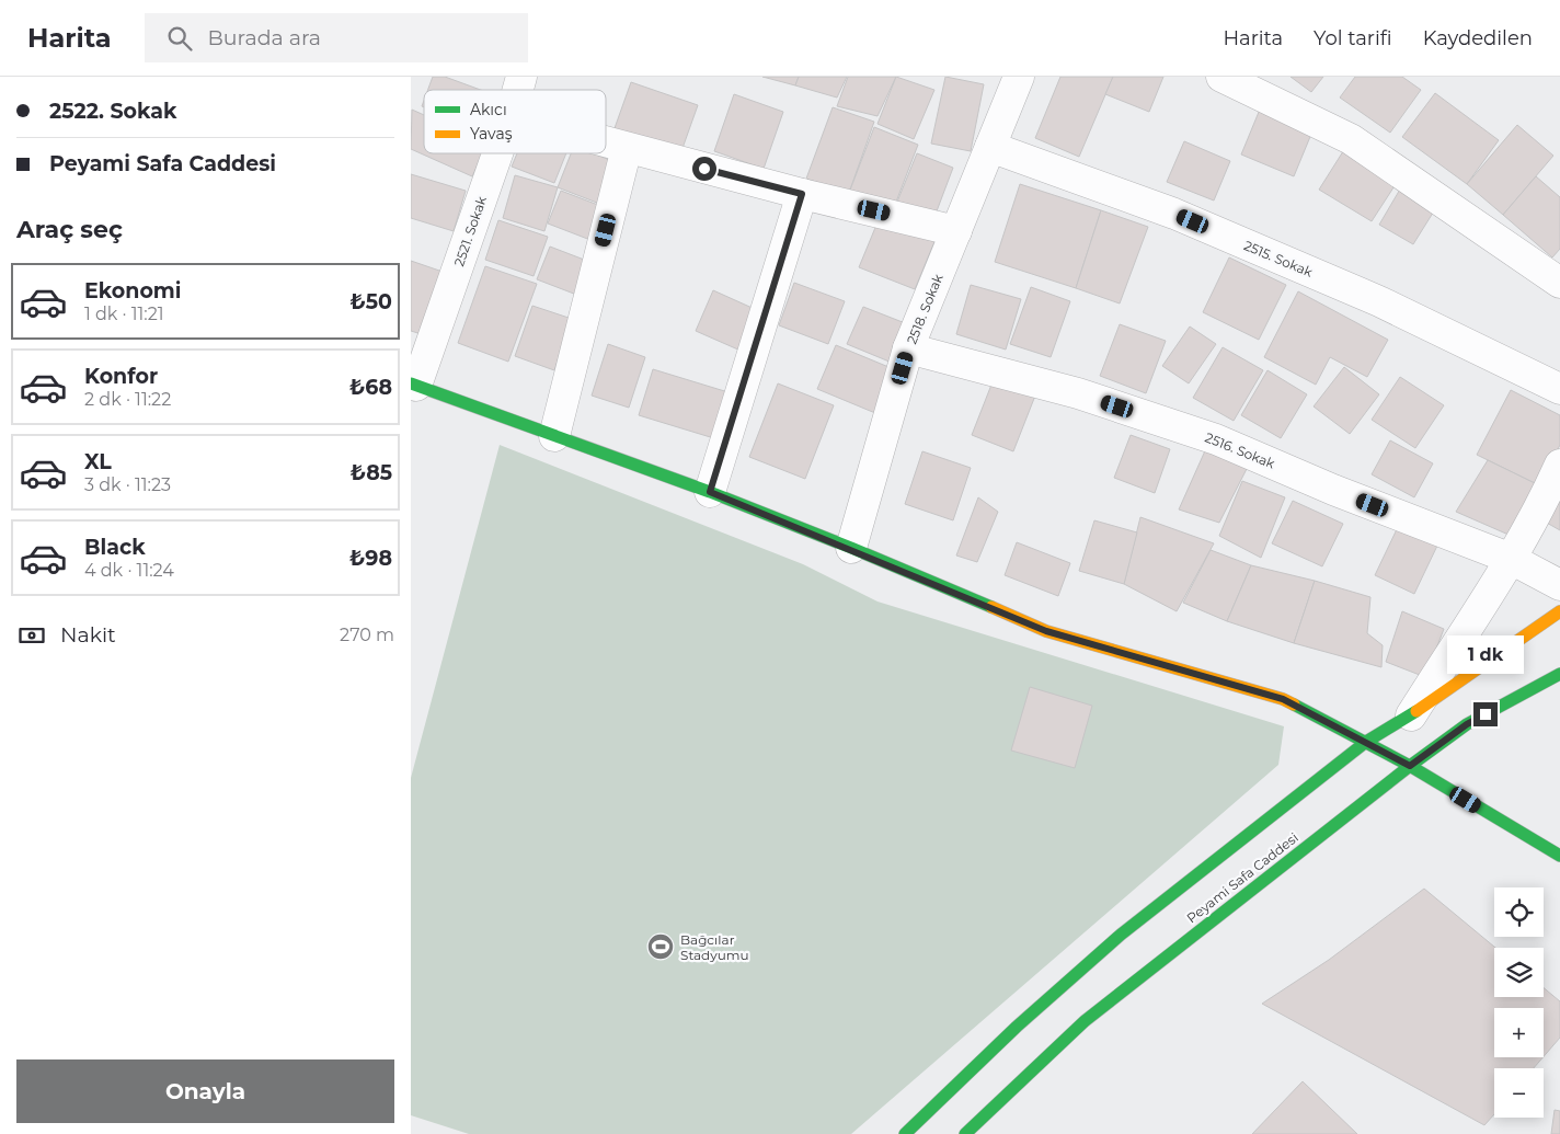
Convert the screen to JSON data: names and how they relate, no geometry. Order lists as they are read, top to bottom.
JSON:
{
  "streets": {
    "main road": ["Peyami Safa Caddesi"],
    "street": [
      "2521. Sokak",
      "2515. Sokak",
      "2518. Sokak",
      "2516. Sokak"
    ]
  },
  "crossings": [
    ["2515. Sokak", "2518. Sokak"],
    ["2518. Sokak", "2516. Sokak"]
  ],
  "places": {
    "sports": ["Bağcılar Stadyumu"]
  },
  "legend": ["Akıcı", "Yavaş"],
  "page": {
    "header": "Harita",
    "search": "Burada ara",
    "nav": ["Harita", "Yol tarifi", "Kaydedilen"],
    "banner": ["2522. Sokak", "Peyami Safa Caddesi"],
    "heading": "Araç seç",
    "list": [
      {
        "name": "Ekonomi",
        "note": "1 dk · 11:21",
        "value": "₺50"
      },
      {
        "name": "Konfor",
        "note": "2 dk · 11:22",
        "value": "₺68"
      },
      {
        "name": "XL",
        "note": "3 dk · 11:23",
        "value": "₺85"
      },
      {
        "name": "Black",
        "note": "4 dk · 11:24",
        "value": "₺98"
      }
    ],
    "pay": ["Nakit", "270 m"],
    "bubble": "1 dk",
    "map_buttons": ["+", "−"],
    "buttons": "Onayla"
  }
}
